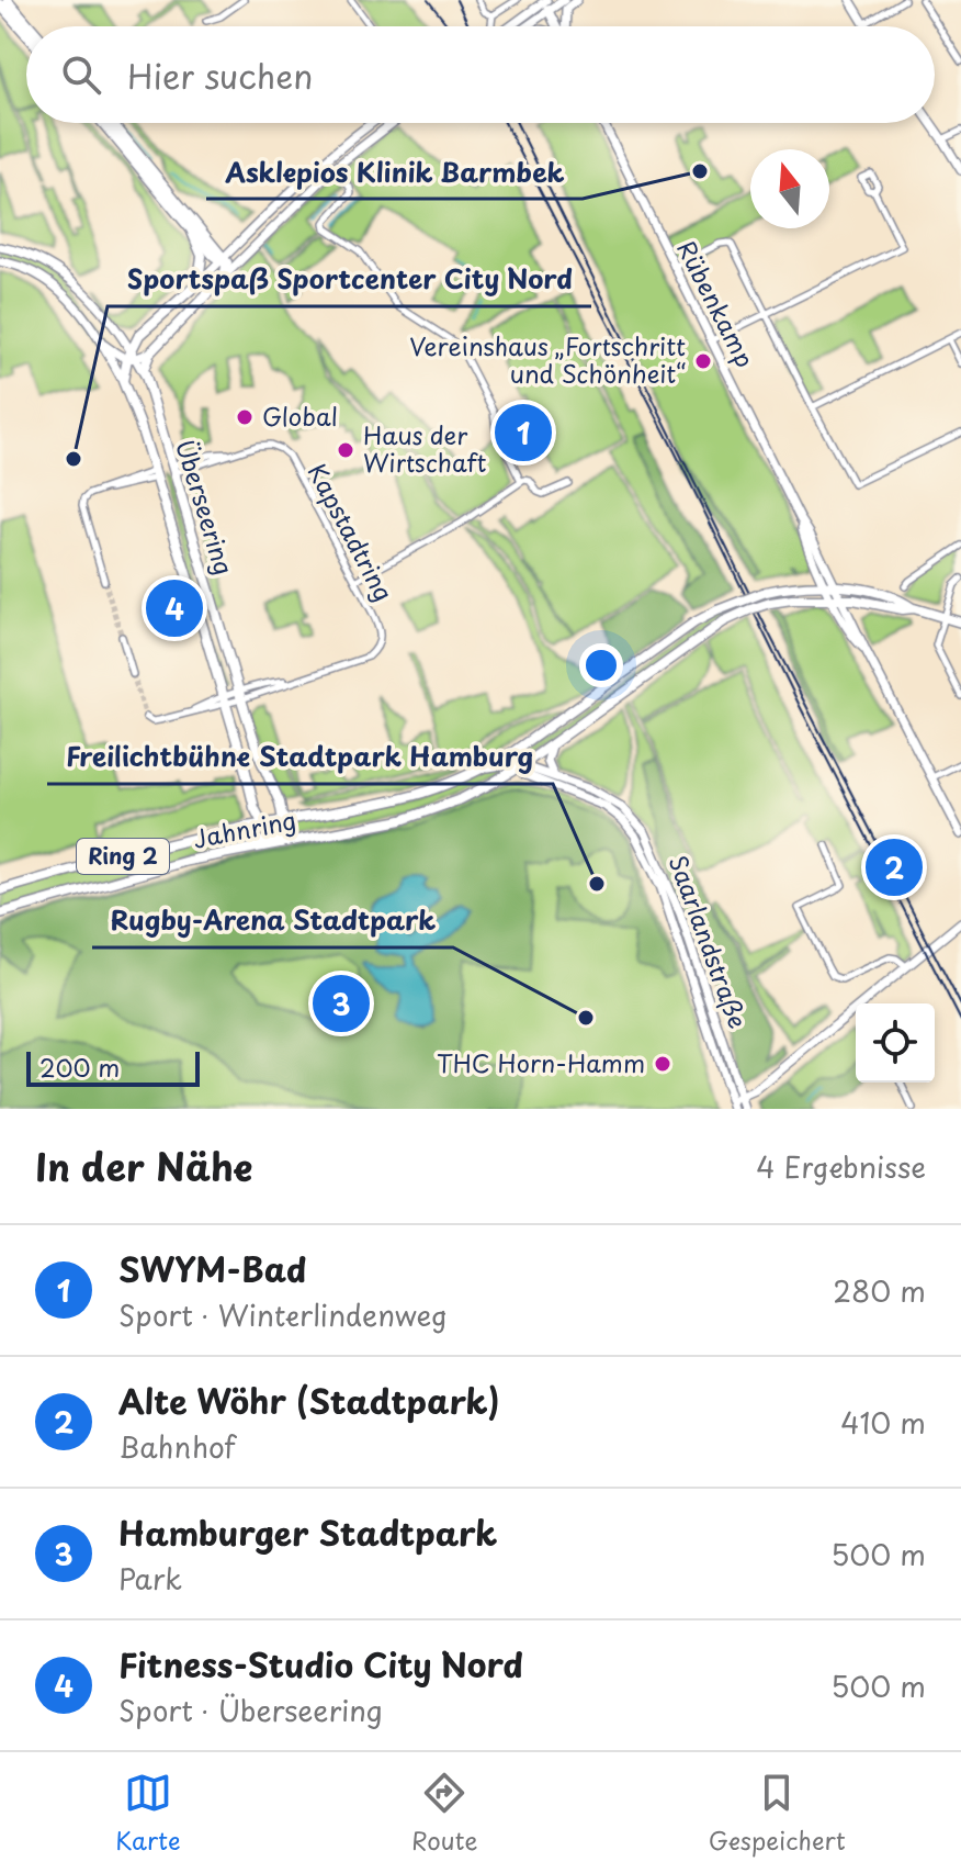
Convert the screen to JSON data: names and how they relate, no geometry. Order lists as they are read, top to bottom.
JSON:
{
  "streets": {
    "main road": [
      "Rübenkamp",
      "Überseering",
      "Jahnring",
      "Ring 2",
      "Saarlandstraße"
    ],
    "street": ["Kapstadtring"]
  },
  "crossings": [
    ["Rübenkamp", "Ring 2"],
    ["Überseering", "Kapstadtring"],
    ["Überseering", "Jahnring"],
    ["Jahnring", "Ring 2"],
    ["Jahnring", "Saarlandstraße"],
    ["Ring 2", "Saarlandstraße"]
  ],
  "places": [
    "Asklepios Klinik Barmbek",
    "Vereinshaus „Fortschritt und Schönheit“",
    "Global",
    "Haus der Wirtschaft",
    "Sportspaß Sportcenter City Nord",
    "Freilichtbühne Stadtpark Hamburg",
    "Rugby-Arena Stadtpark",
    "THC Horn-Hamm"
  ],
  "scale_bar": "200 m",
  "north": "top",
  "page": {
    "search": "Hier suchen",
    "pins": [
      "1",
      "4",
      "2",
      "3"
    ],
    "scale": "200 m",
    "heading": ["In der Nähe", "4 Ergebnisse"],
    "list": [
      {
        "mark": "1",
        "name": "SWYM-Bad",
        "note": "Sport · Winterlindenweg",
        "value": "280 m"
      },
      {
        "mark": "2",
        "name": "Alte Wöhr (Stadtpark)",
        "note": "Bahnhof",
        "value": "410 m"
      },
      {
        "mark": "3",
        "name": "Hamburger Stadtpark",
        "note": "Park",
        "value": "500 m"
      },
      {
        "mark": "4",
        "name": "Fitness-Studio City Nord",
        "note": "Sport · Überseering",
        "value": "500 m"
      }
    ],
    "nav": ["Karte", "Route", "Gespeichert"]
  }
}
